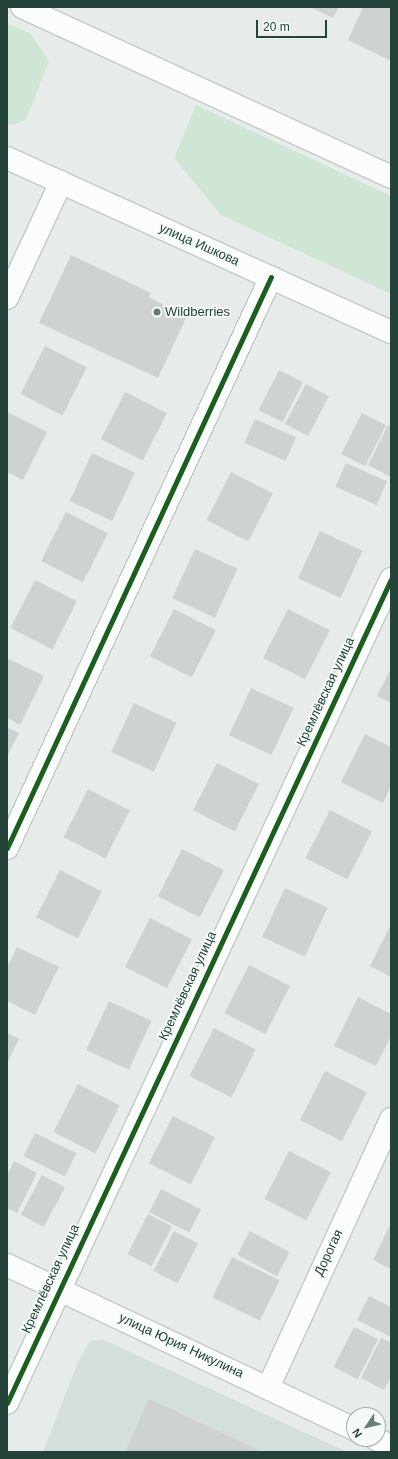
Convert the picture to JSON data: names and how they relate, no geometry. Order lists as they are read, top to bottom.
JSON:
{
  "streets": {
    "street": [
      "улица Ишкова",
      "Кремлёвская улица",
      "Дорогая",
      "улица Юрия Никулина"
    ]
  },
  "crossings": [
    ["Кремлёвская улица", "улица Юрия Никулина"],
    ["Дорогая", "улица Юрия Никулина"]
  ],
  "places": ["Wildberries"],
  "scale_bar": "20 m",
  "north": "bottom left"
}
